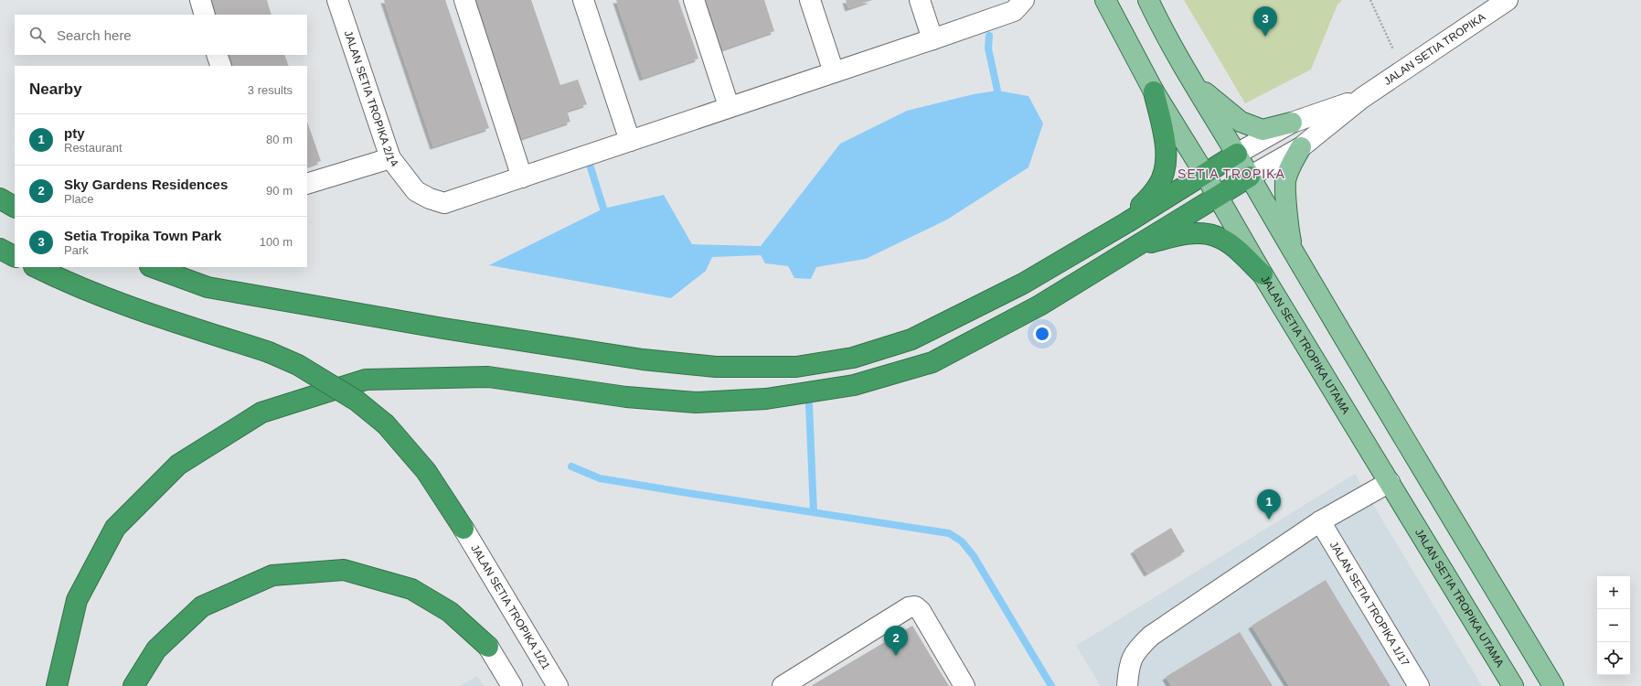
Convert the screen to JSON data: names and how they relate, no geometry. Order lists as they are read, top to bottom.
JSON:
{
  "streets": {
    "main road": ["JALAN SETIA TROPIKA UTAMA"],
    "street": [
      "JALAN SETIA TROPIKA",
      "JALAN SETIA TROPIKA 2/14",
      "JALAN SETIA TROPIKA 1/17",
      "JALAN SETIA TROPIKA 1/21"
    ]
  },
  "districts": ["SETIA TROPIKA"],
  "page": {
    "pins": ["3", "1", "2"],
    "search": "Search here",
    "heading": ["Nearby", "3 results"],
    "list": [
      {
        "mark": "1",
        "name": "pty",
        "note": "Restaurant",
        "value": "80 m"
      },
      {
        "mark": "2",
        "name": "Sky Gardens Residences",
        "note": "Place",
        "value": "90 m"
      },
      {
        "mark": "3",
        "name": "Setia Tropika Town Park",
        "note": "Park",
        "value": "100 m"
      }
    ],
    "map_buttons": ["+", "−"]
  }
}
